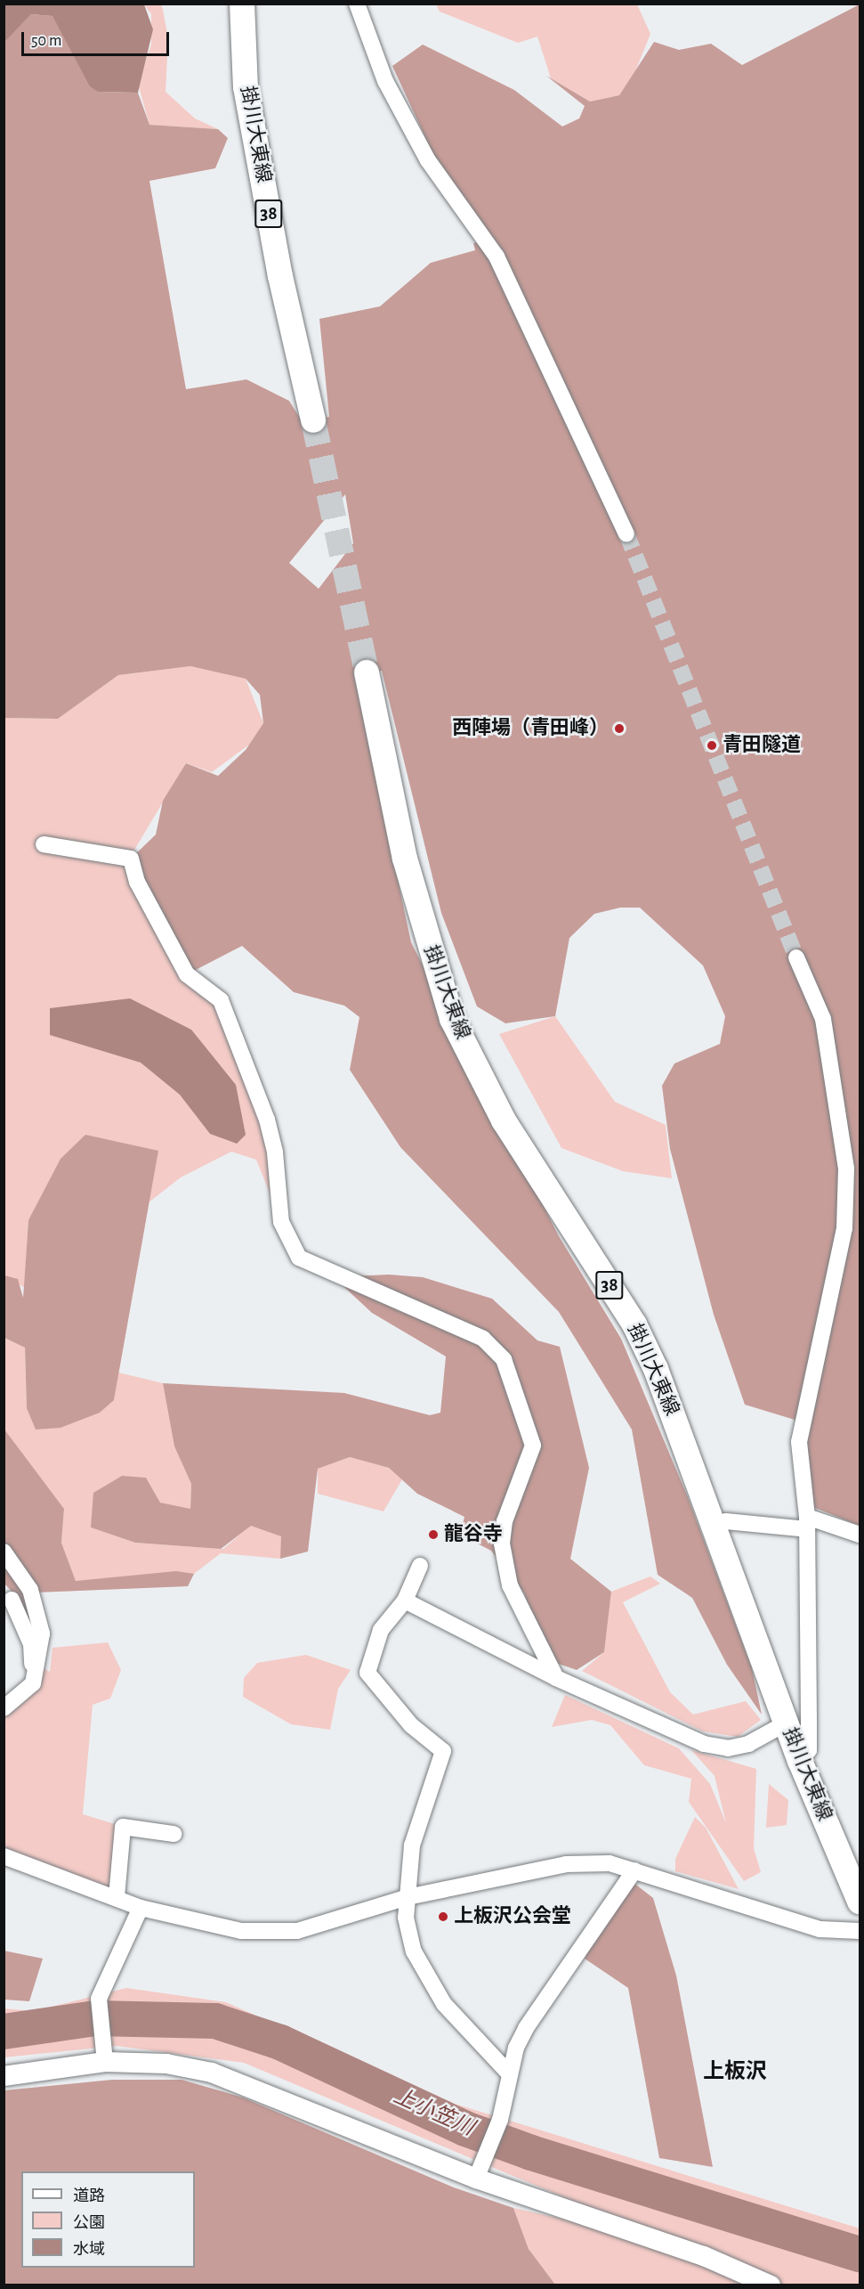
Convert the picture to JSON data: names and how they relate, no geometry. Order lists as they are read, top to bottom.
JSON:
{
  "streets": {
    "main road": ["掛川大東線", "38"]
  },
  "districts": ["上板沢"],
  "water": ["上小笠川"],
  "places": [
    "西陣場（青田峰）",
    "青田隧道",
    "龍谷寺",
    "上板沢公会堂"
  ],
  "legend": ["道路", "公園", "水域"],
  "scale_bar": "50 m"
}
